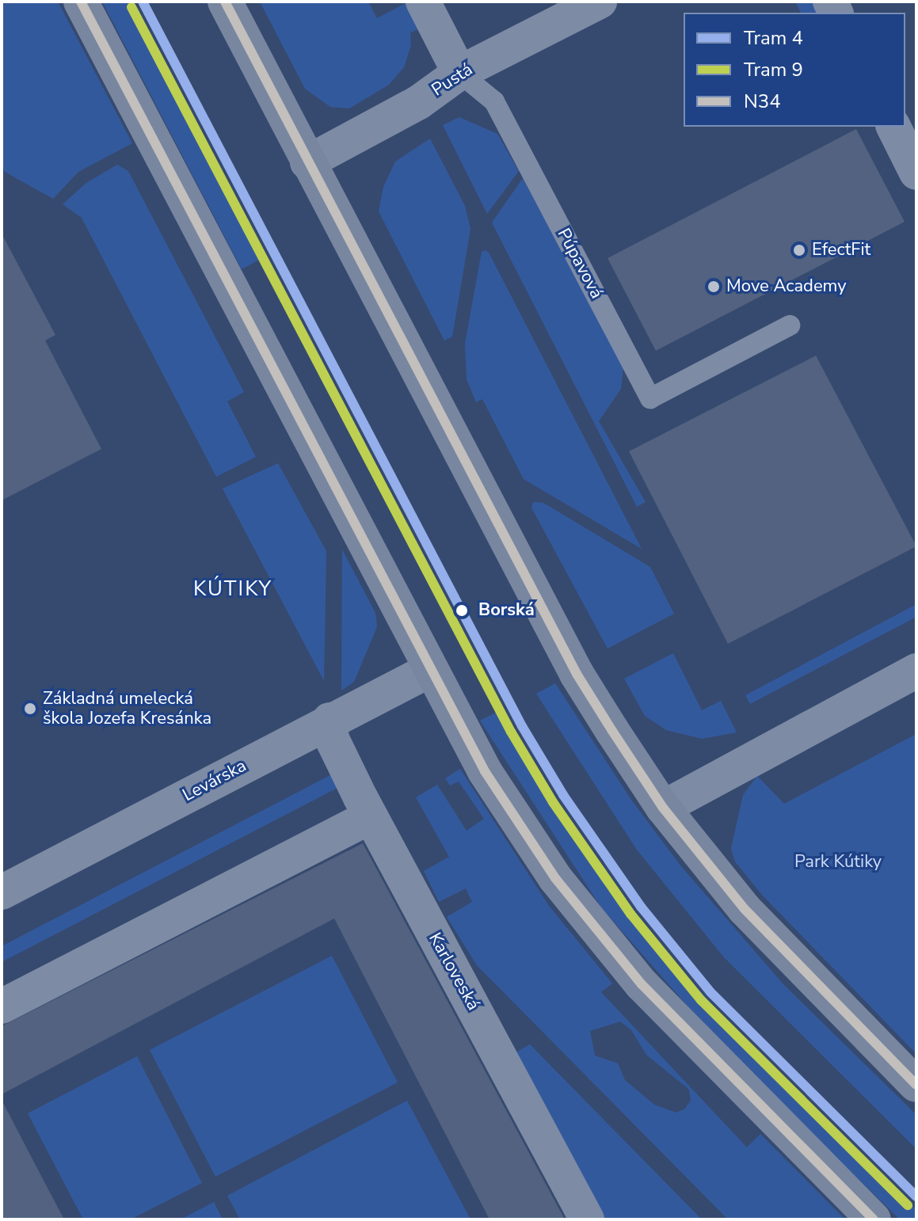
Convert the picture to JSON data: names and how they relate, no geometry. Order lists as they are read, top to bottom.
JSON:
{
  "streets": {
    "street": [
      "Pustá",
      "Púpavová",
      "Levárska",
      "Karloveská"
    ]
  },
  "crossings": [
    ["Pustá", "Púpavová"],
    ["Levárska", "Karloveská"]
  ],
  "districts": ["KÚTIKY"],
  "parks": ["Park Kútiky"],
  "places": [
    "EfectFit",
    "Move Academy",
    "Borská",
    "Základná umelecká škola Jozefa Kresánka"
  ],
  "lines": ["tram line 4", "transit line N34", "tram line 9"],
  "legend": ["Tram 4", "Tram 9", "N34"]
}
